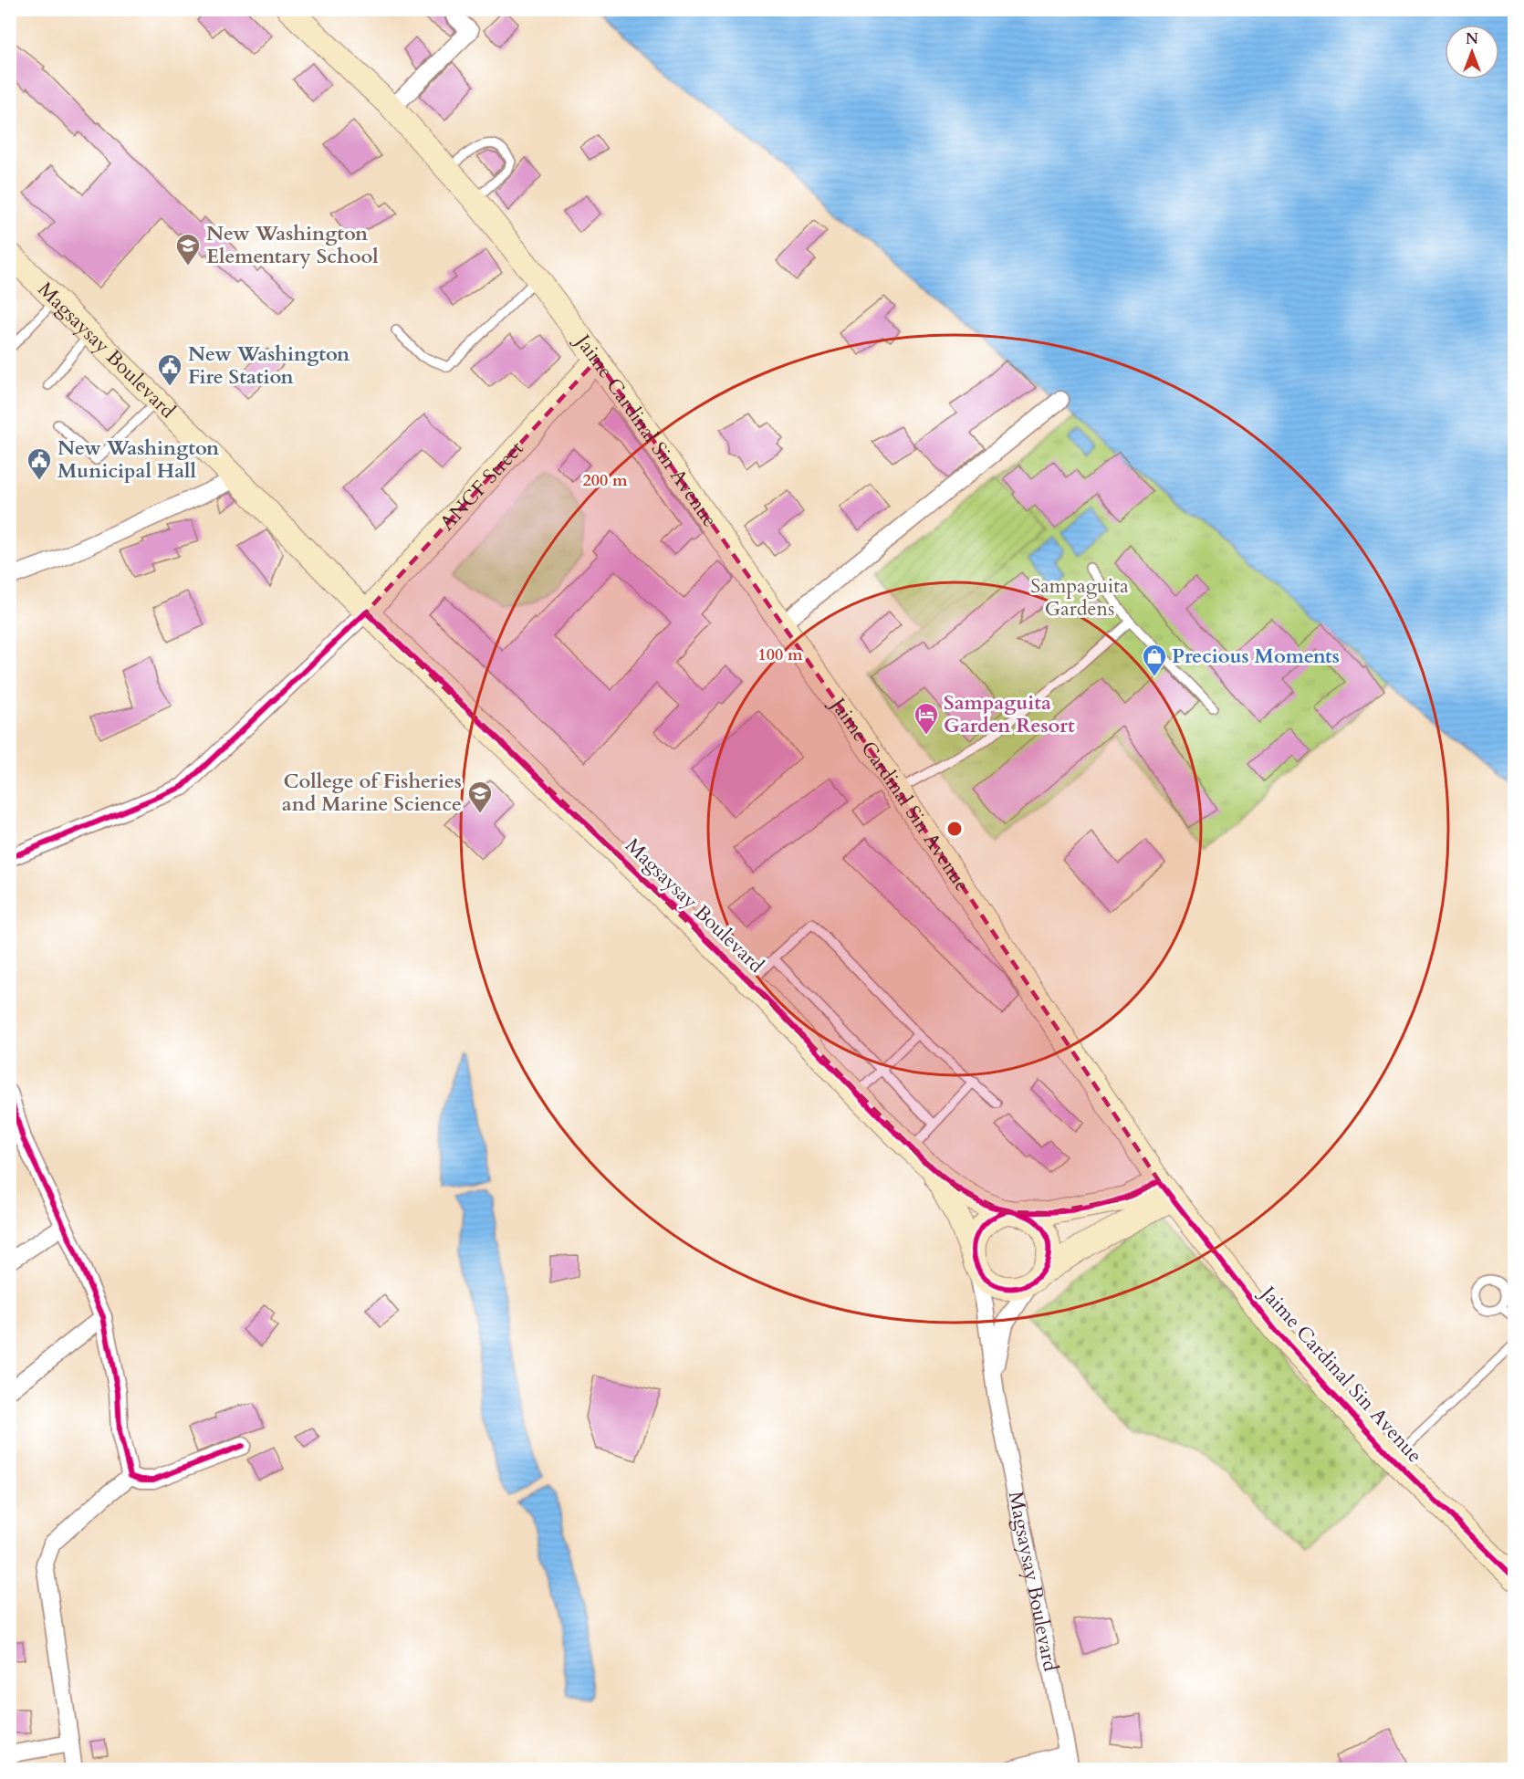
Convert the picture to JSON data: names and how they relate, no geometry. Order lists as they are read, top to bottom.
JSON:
{
  "streets": {
    "main road": ["Magsaysay Boulevard", "Jaime Cardinal Sin Avenue", "ANCF Street"]
  },
  "crossings": [
    ["Magsaysay Boulevard", "Jaime Cardinal Sin Avenue"],
    ["Magsaysay Boulevard", "ANCF Street"],
    ["Jaime Cardinal Sin Avenue", "ANCF Street"]
  ],
  "parks": ["Sampaguita Gardens"],
  "places": {
    "school or university": ["New Washington Elementary School", "College of Fisheries and Marine Science"],
    "public building": ["New Washington Fire Station", "New Washington Municipal Hall"],
    "shop": ["Precious Moments"],
    "hotel": ["Sampaguita Garden Resort"]
  },
  "north": "top",
  "rings": ["200 m", "100 m"]
}
